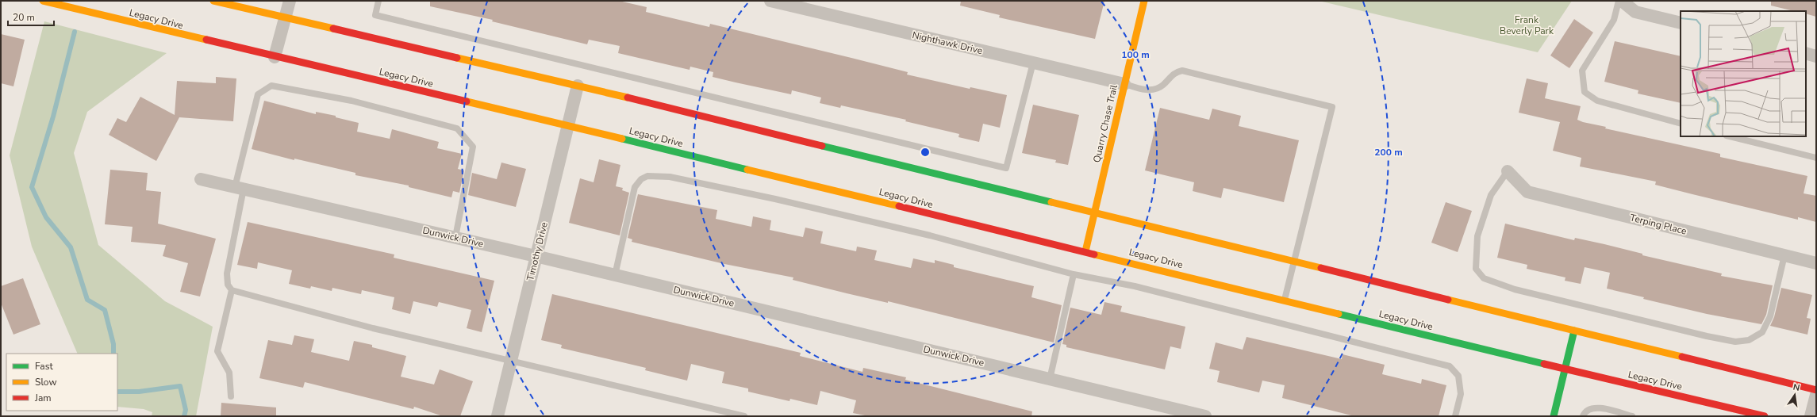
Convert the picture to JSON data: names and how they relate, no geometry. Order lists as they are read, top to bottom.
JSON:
{
  "streets": {
    "main road": ["Legacy Drive", "Quarry Chase Trail"],
    "street": [
      "Nighthawk Drive",
      "Terping Place",
      "Dunwick Drive",
      "Timothy Drive"
    ]
  },
  "crossings": [
    ["Legacy Drive", "Quarry Chase Trail"],
    ["Legacy Drive", "Timothy Drive"],
    ["Nighthawk Drive", "Quarry Chase Trail"],
    ["Dunwick Drive", "Timothy Drive"]
  ],
  "parks": ["Frank Beverly Park"],
  "legend": ["Fast", "Slow", "Jam"],
  "scale_bar": "20 m",
  "north": "top",
  "rings": ["100 m", "200 m"]
}
